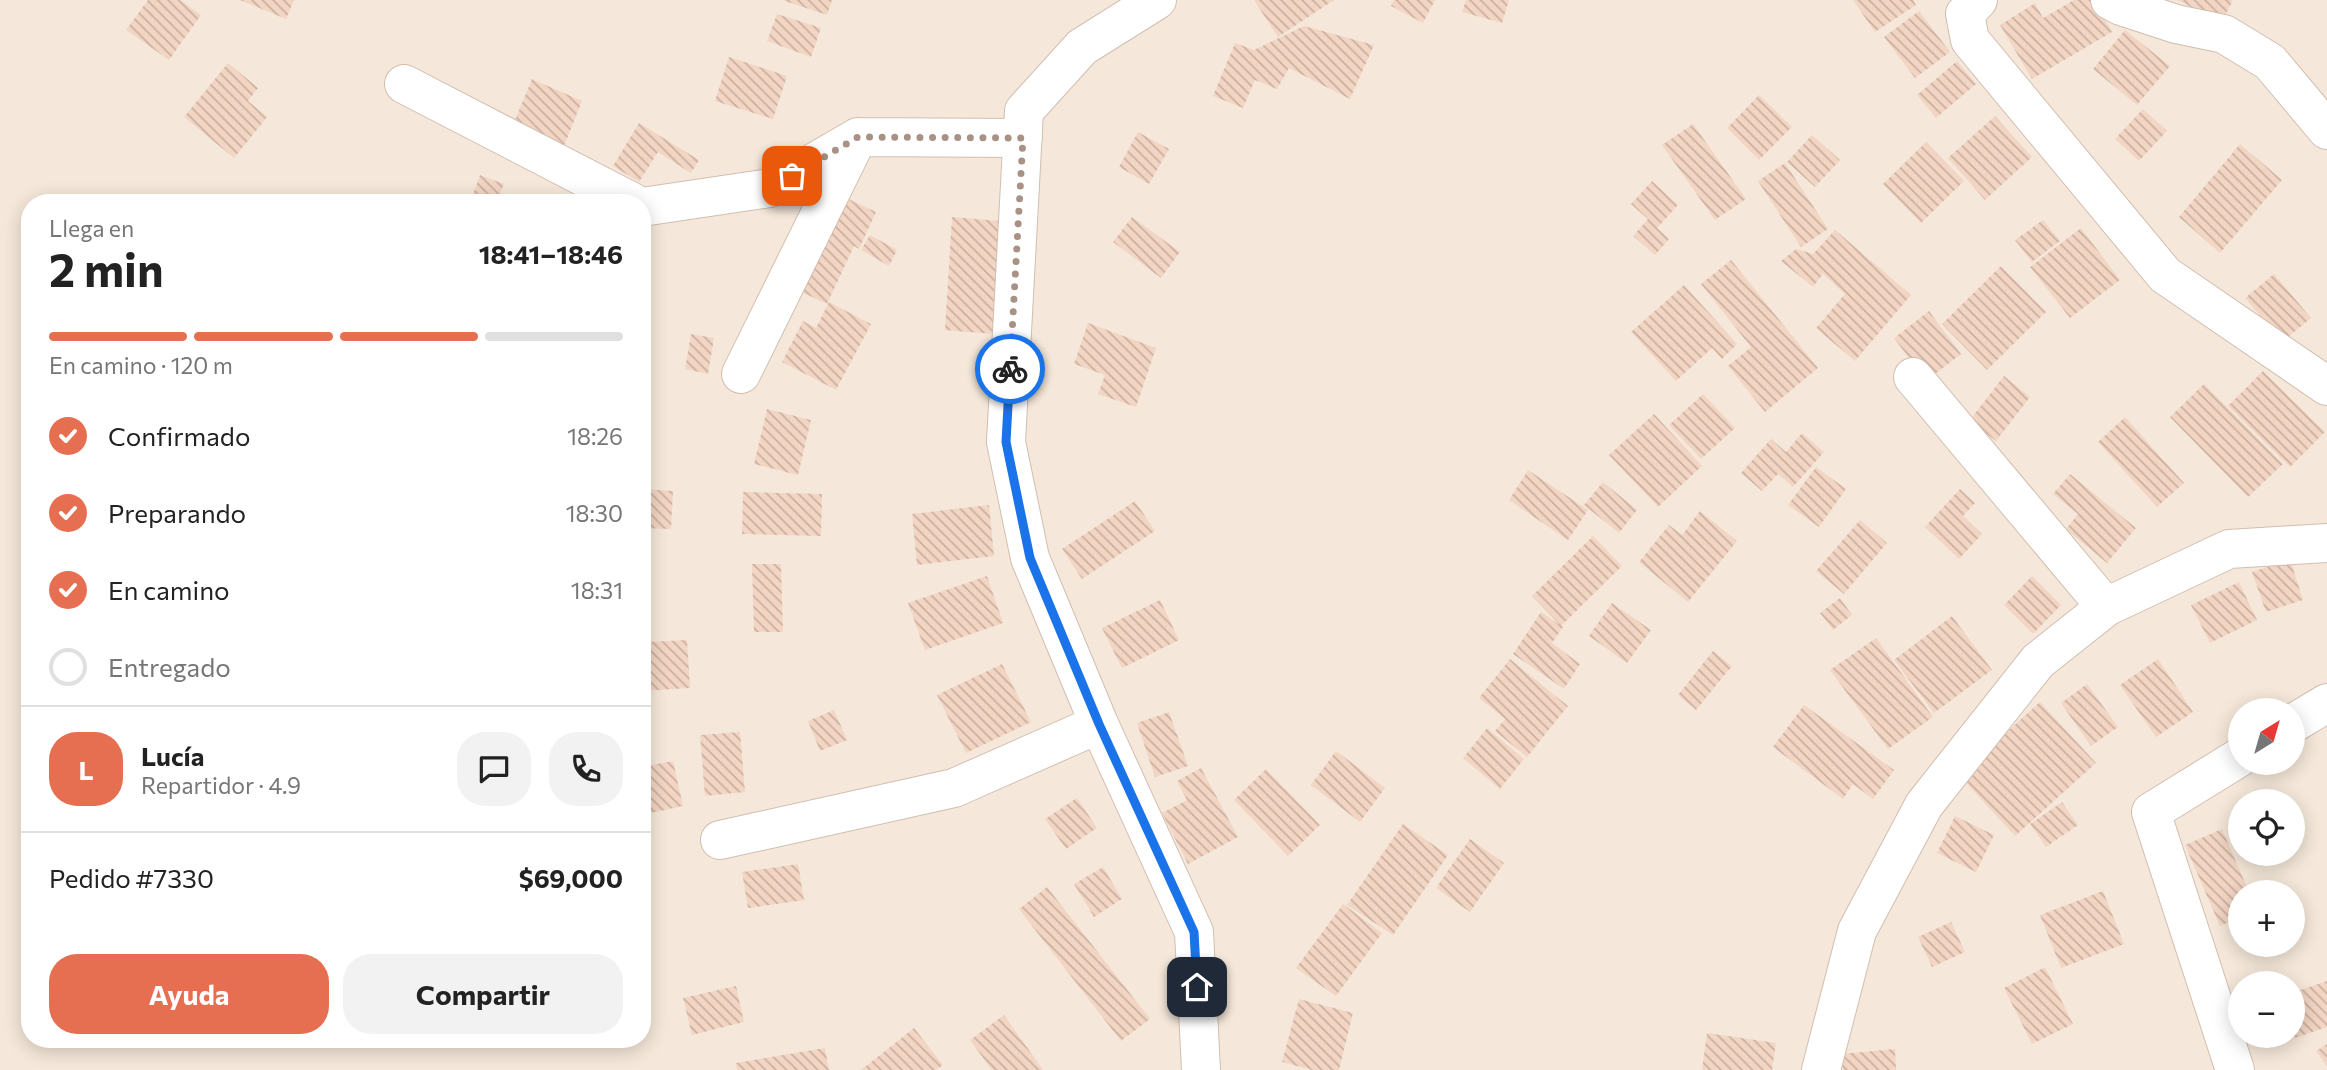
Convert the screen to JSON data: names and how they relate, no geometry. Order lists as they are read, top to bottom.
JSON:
{
  "north": "top right",
  "page": {
    "heading": ["2 min", "Llega en", "18:41–18:46"],
    "panel": [
      "Lucía",
      "Repartidor · 4.9",
      "Pedido #7330",
      "$69,000"
    ],
    "bar": "En camino · 120 m",
    "list": [
      ["Confirmado", "18:26"],
      ["Preparando", "18:30"],
      ["En camino", "18:31"],
      "Entregado"
    ],
    "map_buttons": ["+", "−"],
    "round": "L",
    "buttons": ["Ayuda", "Compartir"]
  }
}
